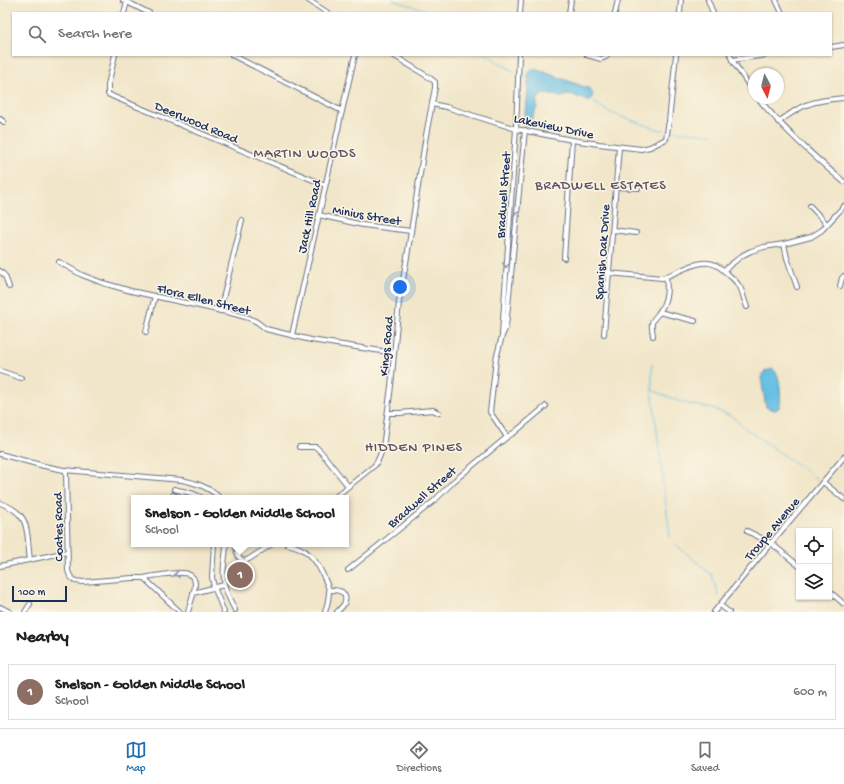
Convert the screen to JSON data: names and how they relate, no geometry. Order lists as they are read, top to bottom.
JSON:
{
  "streets": {
    "street": [
      "Deerwood Road",
      "Lakeview Drive",
      "Bradwell Street",
      "Minius Street",
      "Jack Hill Road",
      "Spanish Oak Drive",
      "Flora Ellen Street",
      "Kings Road",
      "Coates Road",
      "Troupe Avenue"
    ]
  },
  "crossings": [
    ["Deerwood Road", "Jack Hill Road"],
    ["Lakeview Drive", "Bradwell Street"],
    ["Lakeview Drive", "Spanish Oak Drive"],
    ["Lakeview Drive", "Kings Road"],
    ["Minius Street", "Jack Hill Road"],
    ["Minius Street", "Kings Road"],
    ["Jack Hill Road", "Flora Ellen Street"],
    ["Flora Ellen Street", "Kings Road"]
  ],
  "districts": ["MARTIN WOODS", "BRADWELL ESTATES", "HIDDEN PINES"],
  "scale_bar": "100 m",
  "north": "bottom",
  "page": {
    "search": "Search here",
    "popup": ["Snelson - Golden Middle School", "School"],
    "pins": "1",
    "scale": "100 m",
    "heading": "Nearby",
    "list": [
      {
        "mark": "1",
        "name": "Snelson - Golden Middle School",
        "note": "School",
        "value": "600 m"
      }
    ],
    "nav": ["Map", "Directions", "Saved"]
  }
}
